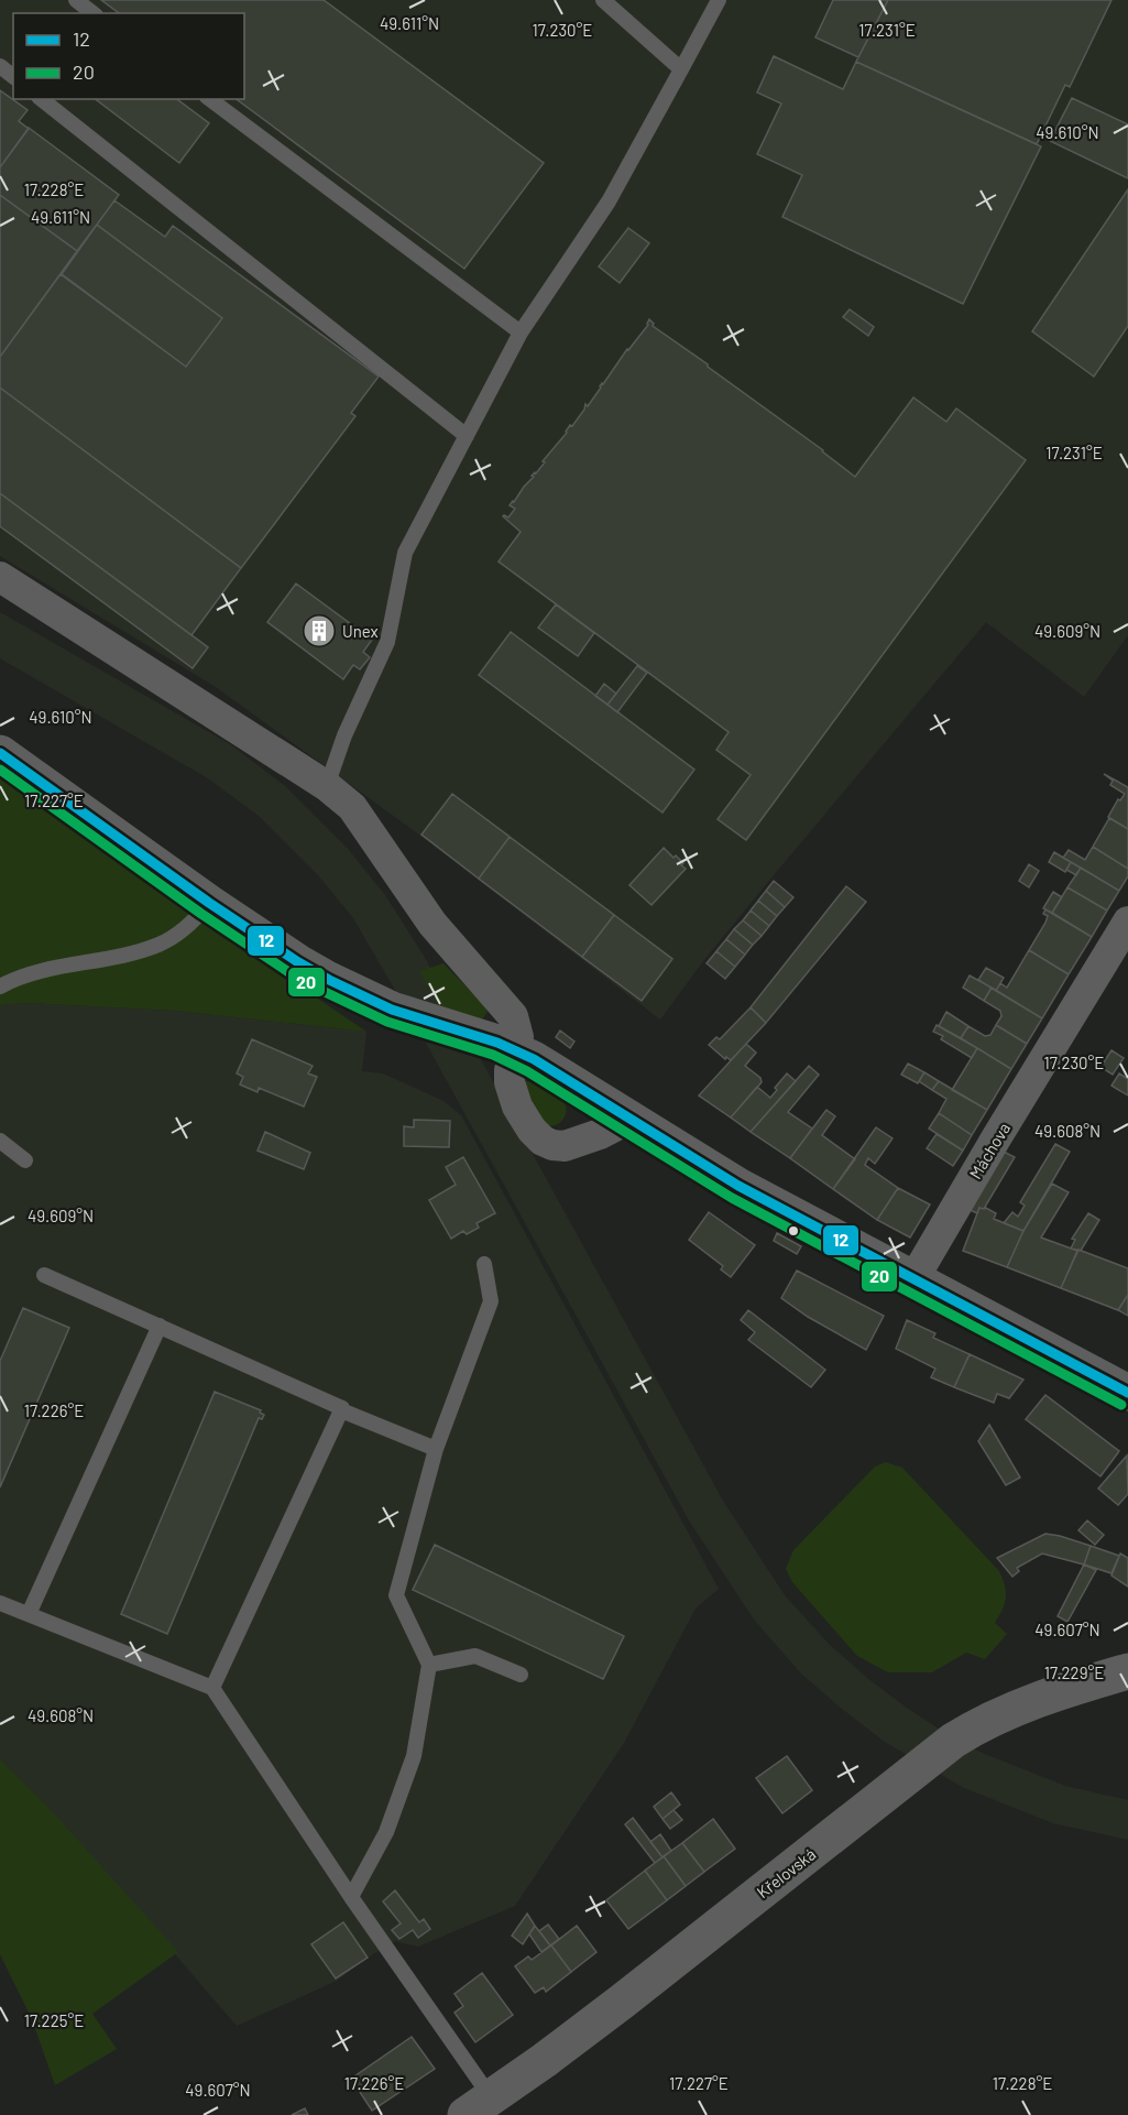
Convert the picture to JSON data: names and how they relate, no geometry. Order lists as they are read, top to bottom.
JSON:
{
  "streets": {
    "street": ["Máchova", "Křelovská"]
  },
  "places": {
    "building": ["Unex"]
  },
  "lines": ["transit line 12", "transit line 20"],
  "legend": ["12", "20"],
  "coordinates": [
    "49.611°N",
    "17.230°E",
    "17.231°E",
    "49.610°N",
    "17.228°E",
    "49.609°N",
    "17.227°E",
    "49.608°N",
    "17.226°E",
    "49.607°N",
    "17.229°E",
    "17.225°E"
  ]
}
